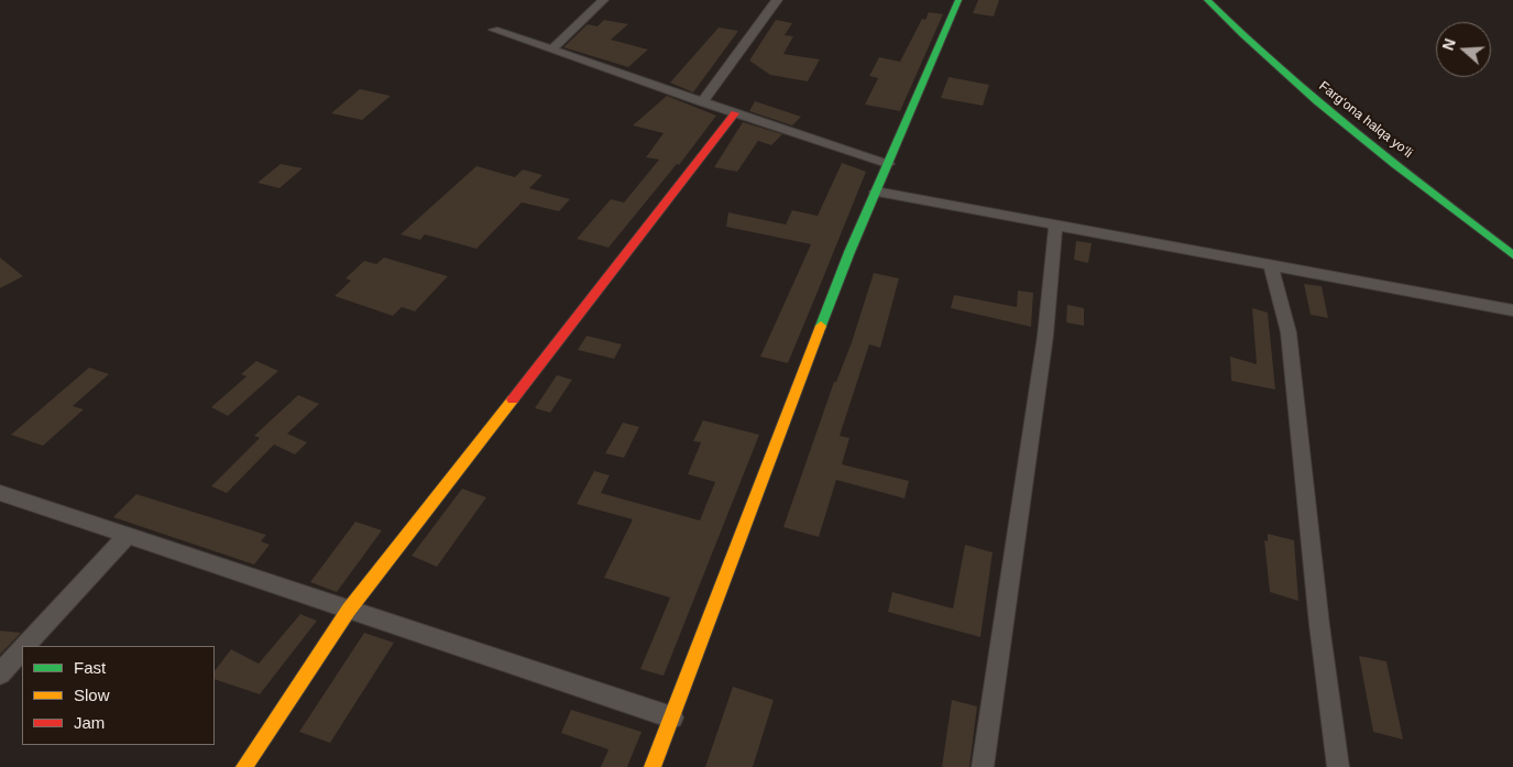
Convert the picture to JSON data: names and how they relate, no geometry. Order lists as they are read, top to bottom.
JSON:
{
  "streets": {
    "main road": ["Farg‘ona halqa yo‘li"]
  },
  "legend": ["Fast", "Slow", "Jam"],
  "north": "left"
}
